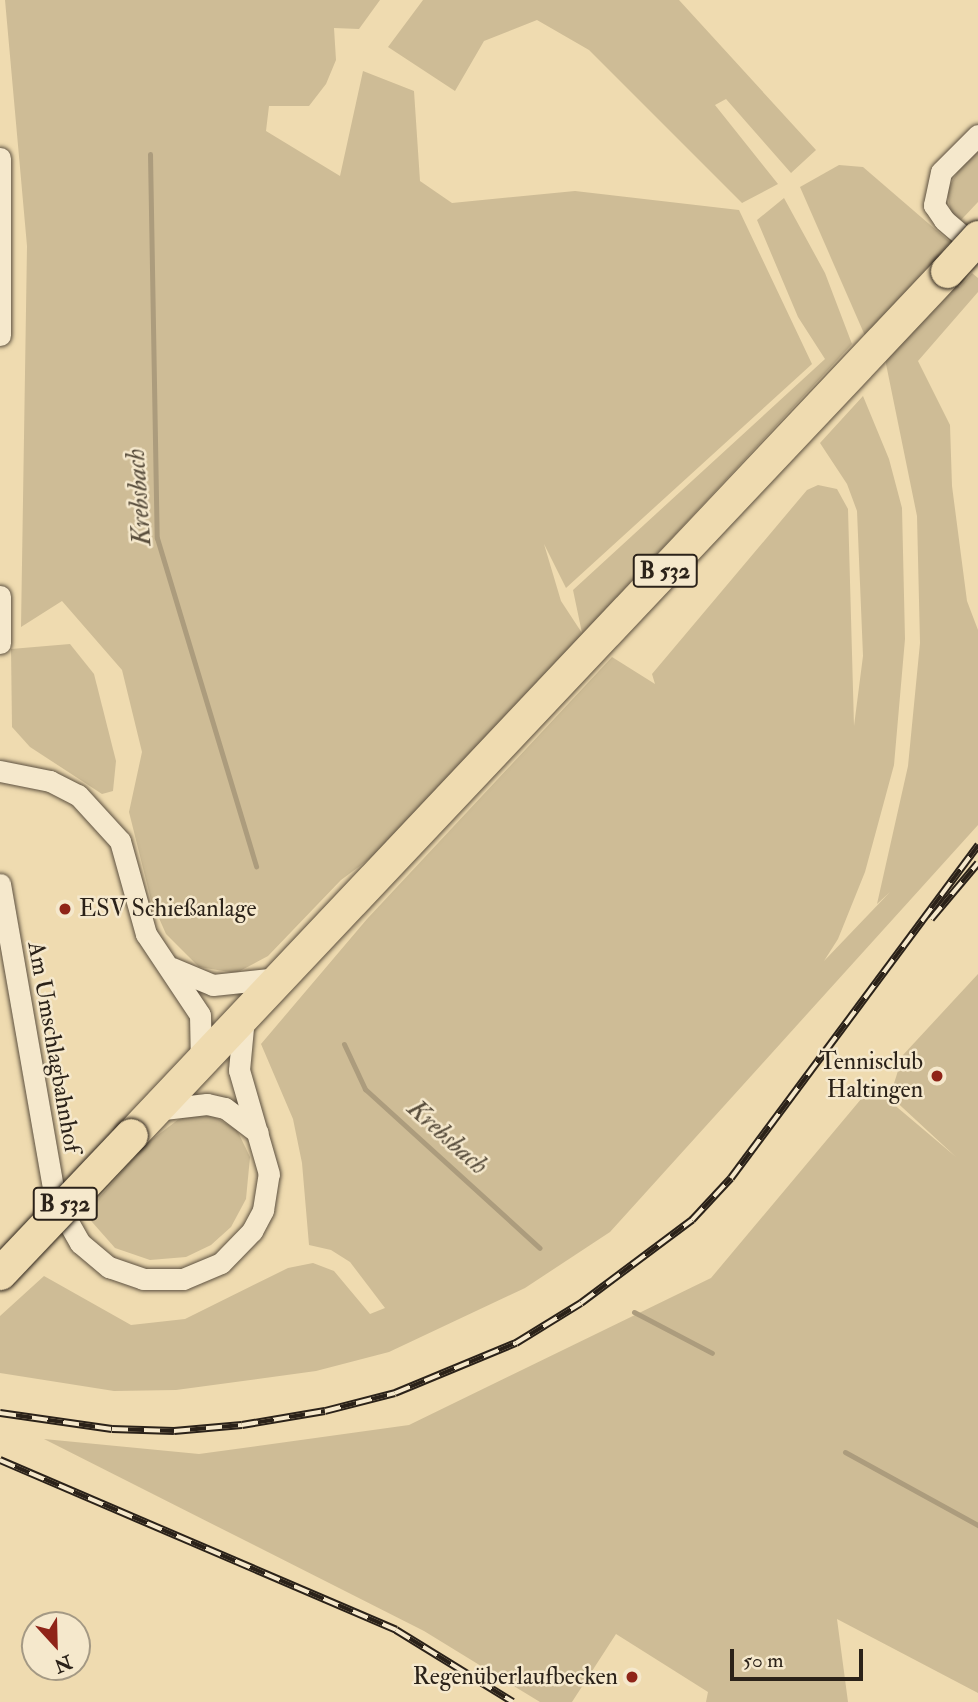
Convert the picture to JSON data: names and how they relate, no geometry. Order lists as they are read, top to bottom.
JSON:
{
  "streets": {
    "main road": ["B 532"],
    "street": ["Am Umschlagbahnhof"]
  },
  "crossings": [
    ["B 532", "Am Umschlagbahnhof"]
  ],
  "water": ["Krebsbach"],
  "places": ["ESV Schießanlage", "Tennisclub Haltingen", "Regenüberlaufbecken"],
  "scale_bar": "50 m",
  "north": "bottom"
}
